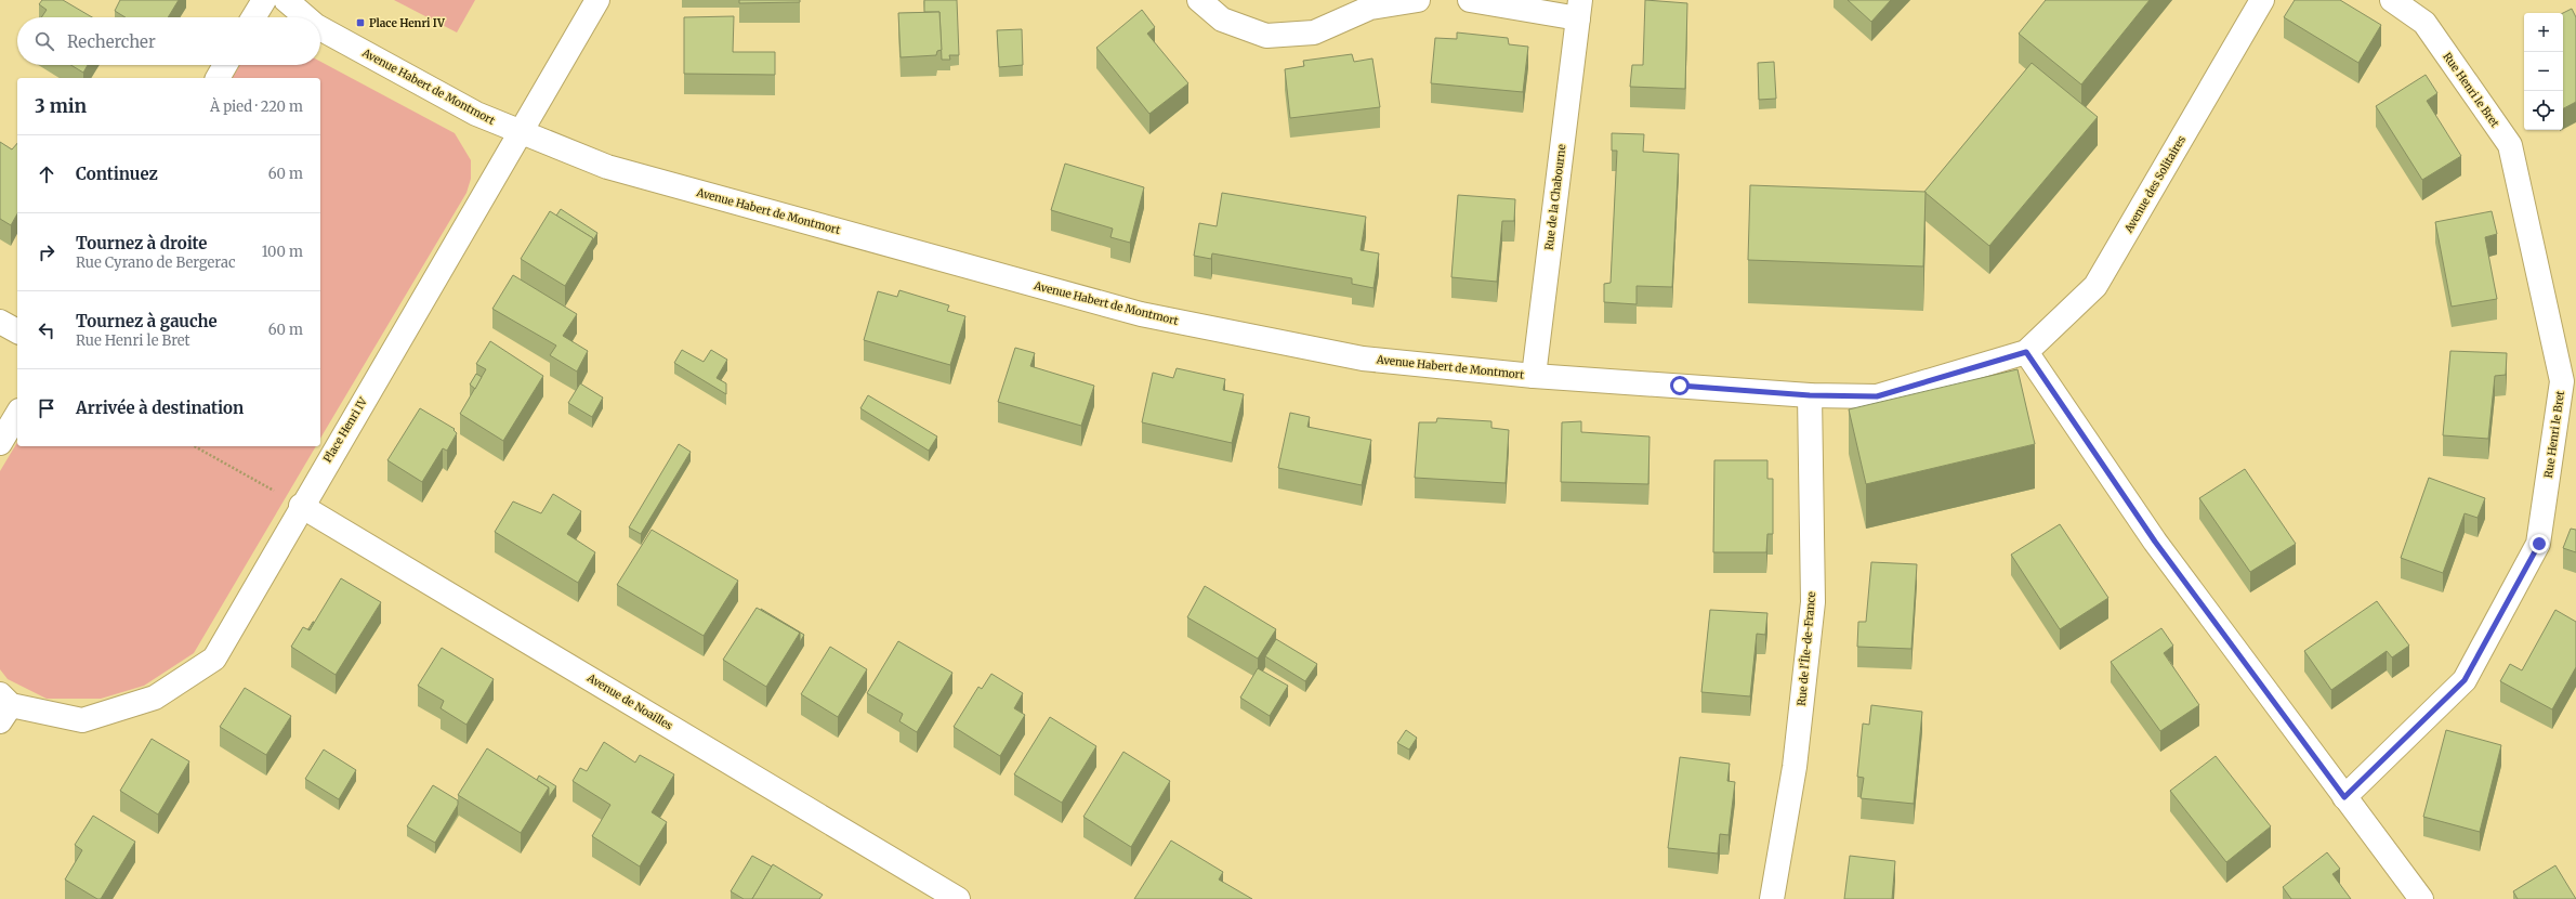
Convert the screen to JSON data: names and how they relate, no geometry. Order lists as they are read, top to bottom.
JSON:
{
  "streets": {
    "street": [
      "Avenue Habert de Montmort",
      "Rue Henri le Bret",
      "Avenue des Solitaires",
      "Rue de la Chabourne",
      "Place Henri IV",
      "Rue de l'Île-de-France",
      "Avenue de Noailles"
    ]
  },
  "crossings": [
    ["Avenue Habert de Montmort", "Avenue des Solitaires"],
    ["Avenue Habert de Montmort", "Rue de la Chabourne"],
    ["Avenue Habert de Montmort", "Place Henri IV"],
    ["Avenue Habert de Montmort", "Rue de l'Île-de-France"],
    ["Place Henri IV", "Avenue de Noailles"]
  ],
  "places": {
    "transit": ["Place Henri IV"]
  },
  "page": {
    "map_buttons": ["+", "−"],
    "search": "Rechercher",
    "heading": ["3 min", "À pied · 220 m"],
    "list": [
      ["Continuez", "60 m"],
      ["Tournez à droite", "Rue Cyrano de Bergerac", "100 m"],
      ["Tournez à gauche", "Rue Henri le Bret", "60 m"],
      "Arrivée à destination"
    ]
  }
}
